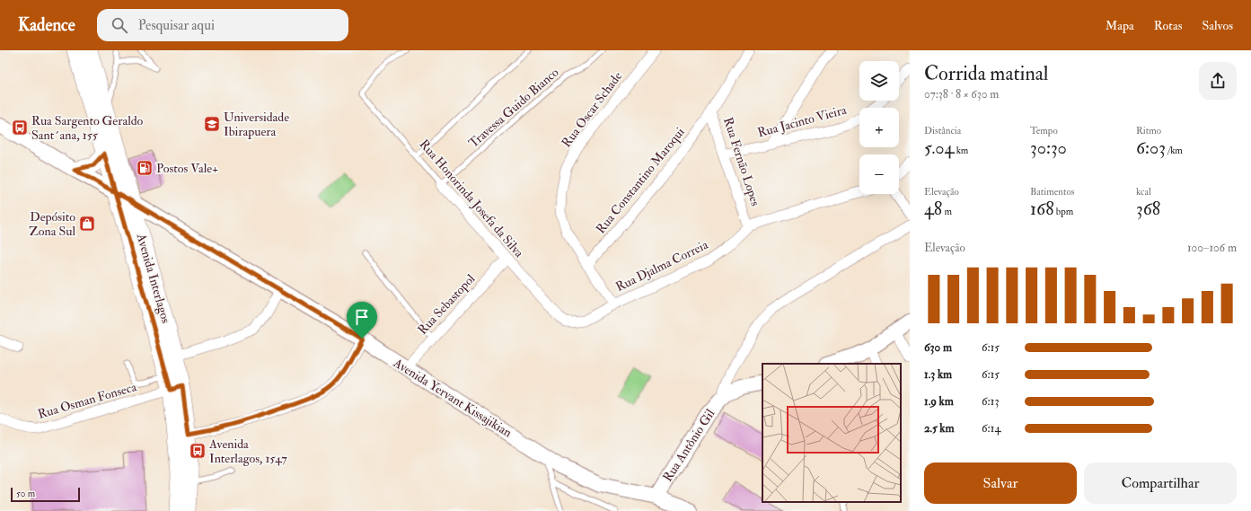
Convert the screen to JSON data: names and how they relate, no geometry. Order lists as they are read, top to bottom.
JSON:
{
  "streets": {
    "main road": ["Avenida Interlagos", "Avenida Yervant Kissajikian", "Rua Antônio Gil"],
    "street": [
      "Rua Oscar Schade",
      "Rua Jacinto Vieira",
      "Rua Fernão Lopes",
      "Rua Constantino Maroqui",
      "Rua Honorinda Josefa da Silva",
      "Rua Djalma Correia",
      "Rua Sebastopol",
      "Rua Osman Fonseca"
    ],
    "lane": ["Travessa Guido Bianco"]
  },
  "crossings": [
    ["Travessa Guido Bianco", "Rua Honorinda Josefa da Silva"],
    ["Rua Oscar Schade", "Rua Constantino Maroqui"],
    ["Rua Oscar Schade", "Rua Djalma Correia"],
    ["Rua Jacinto Vieira", "Rua Fernão Lopes"],
    ["Rua Fernão Lopes", "Rua Constantino Maroqui"],
    ["Rua Fernão Lopes", "Rua Djalma Correia"],
    ["Rua Honorinda Josefa da Silva", "Rua Djalma Correia"],
    ["Rua Honorinda Josefa da Silva", "Rua Sebastopol"],
    ["Avenida Interlagos", "Avenida Yervant Kissajikian"],
    ["Avenida Interlagos", "Rua Osman Fonseca"],
    ["Rua Sebastopol", "Avenida Yervant Kissajikian"],
    ["Avenida Yervant Kissajikian", "Rua Antônio Gil"]
  ],
  "places": {
    "school or university": ["Universidade Ibirapuera"],
    "bus stop": ["Rua Sargento Geraldo Sant´ana, 155", "Avenida Interlagos, 1547"],
    "fuel station": ["Postos Vale+"],
    "shop": ["Depósito Zona Sul"]
  },
  "scale_bar": "50 m",
  "page": {
    "header": "Kadence",
    "search": "Pesquisar aqui",
    "nav": ["Mapa", "Rotas", "Salvos"],
    "heading": ["Corrida matinal", "07:38 · 8 × 630 m"],
    "map_buttons": ["+", "−"],
    "stats": [
      ["Distância", "5.04 km"],
      ["Tempo", "30:30"],
      ["Ritmo", "6:03 /km"],
      ["Elevação", "48 m"],
      ["Batimentos", "168 bpm"],
      ["kcal", "368"]
    ],
    "chart": ["Elevação", "100–106 m"],
    "list": [
      {
        "name": "630 m",
        "note": "6:15"
      },
      {
        "name": "1.3 km",
        "note": "6:15"
      },
      {
        "name": "1.9 km",
        "note": "6:13"
      },
      {
        "name": "2.5 km",
        "note": "6:14"
      }
    ],
    "buttons": ["Salvar", "Compartilhar"],
    "scale": "50 m"
  }
}
